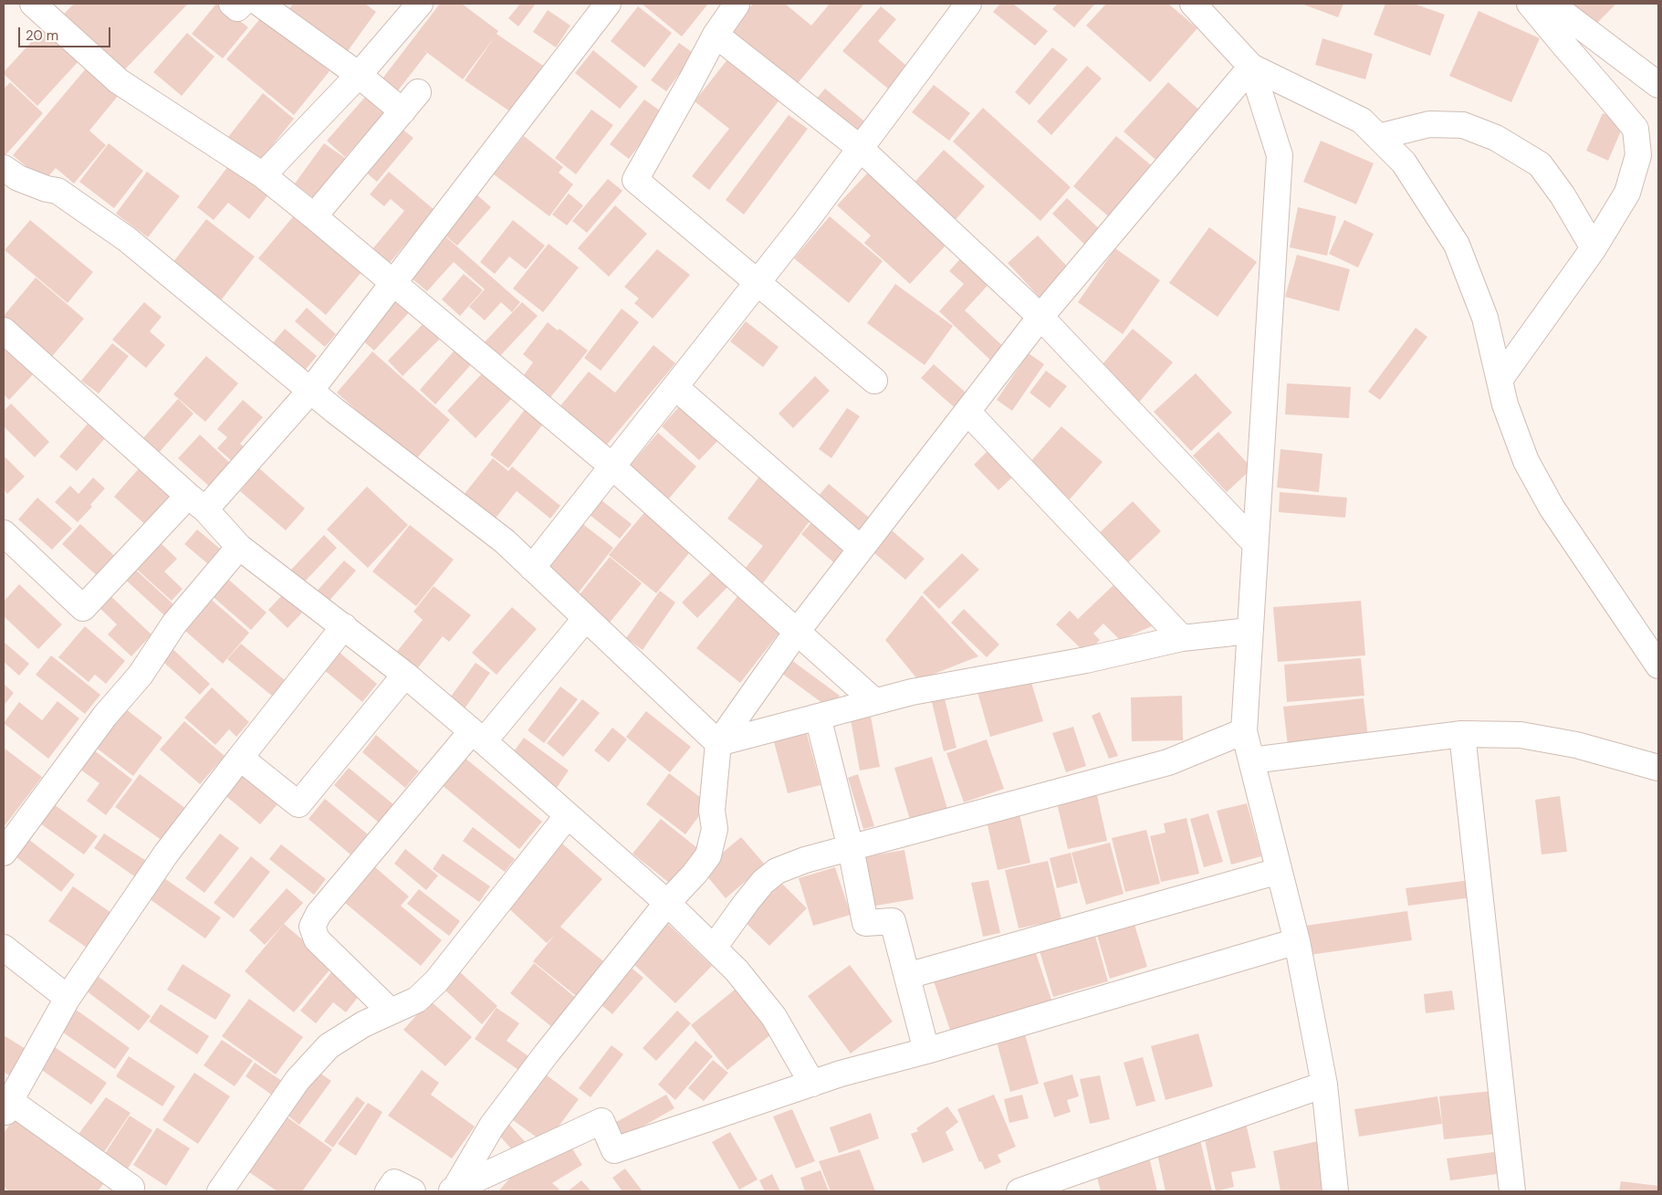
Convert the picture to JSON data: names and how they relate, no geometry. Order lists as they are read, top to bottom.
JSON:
{
  "scale_bar": "20 m"
}
